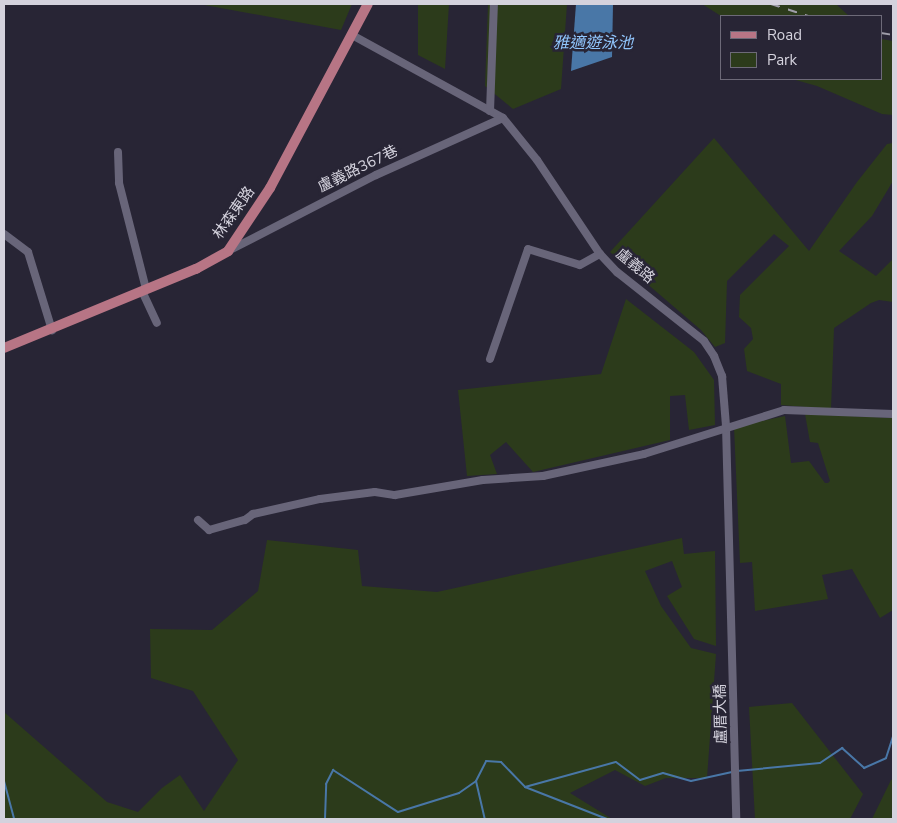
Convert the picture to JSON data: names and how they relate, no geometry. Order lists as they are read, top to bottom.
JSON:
{
  "streets": {
    "main road": ["林森東路"],
    "street": ["盧義路367巷", "盧義路", "盧厝大橋"]
  },
  "crossings": [
    ["盧義路367巷", "林森東路"],
    ["盧義路367巷", "盧義路"],
    ["林森東路", "盧義路"],
    ["盧義路", "盧厝大橋"]
  ],
  "water": ["雅適遊泳池"],
  "legend": ["Road", "Park"]
}
